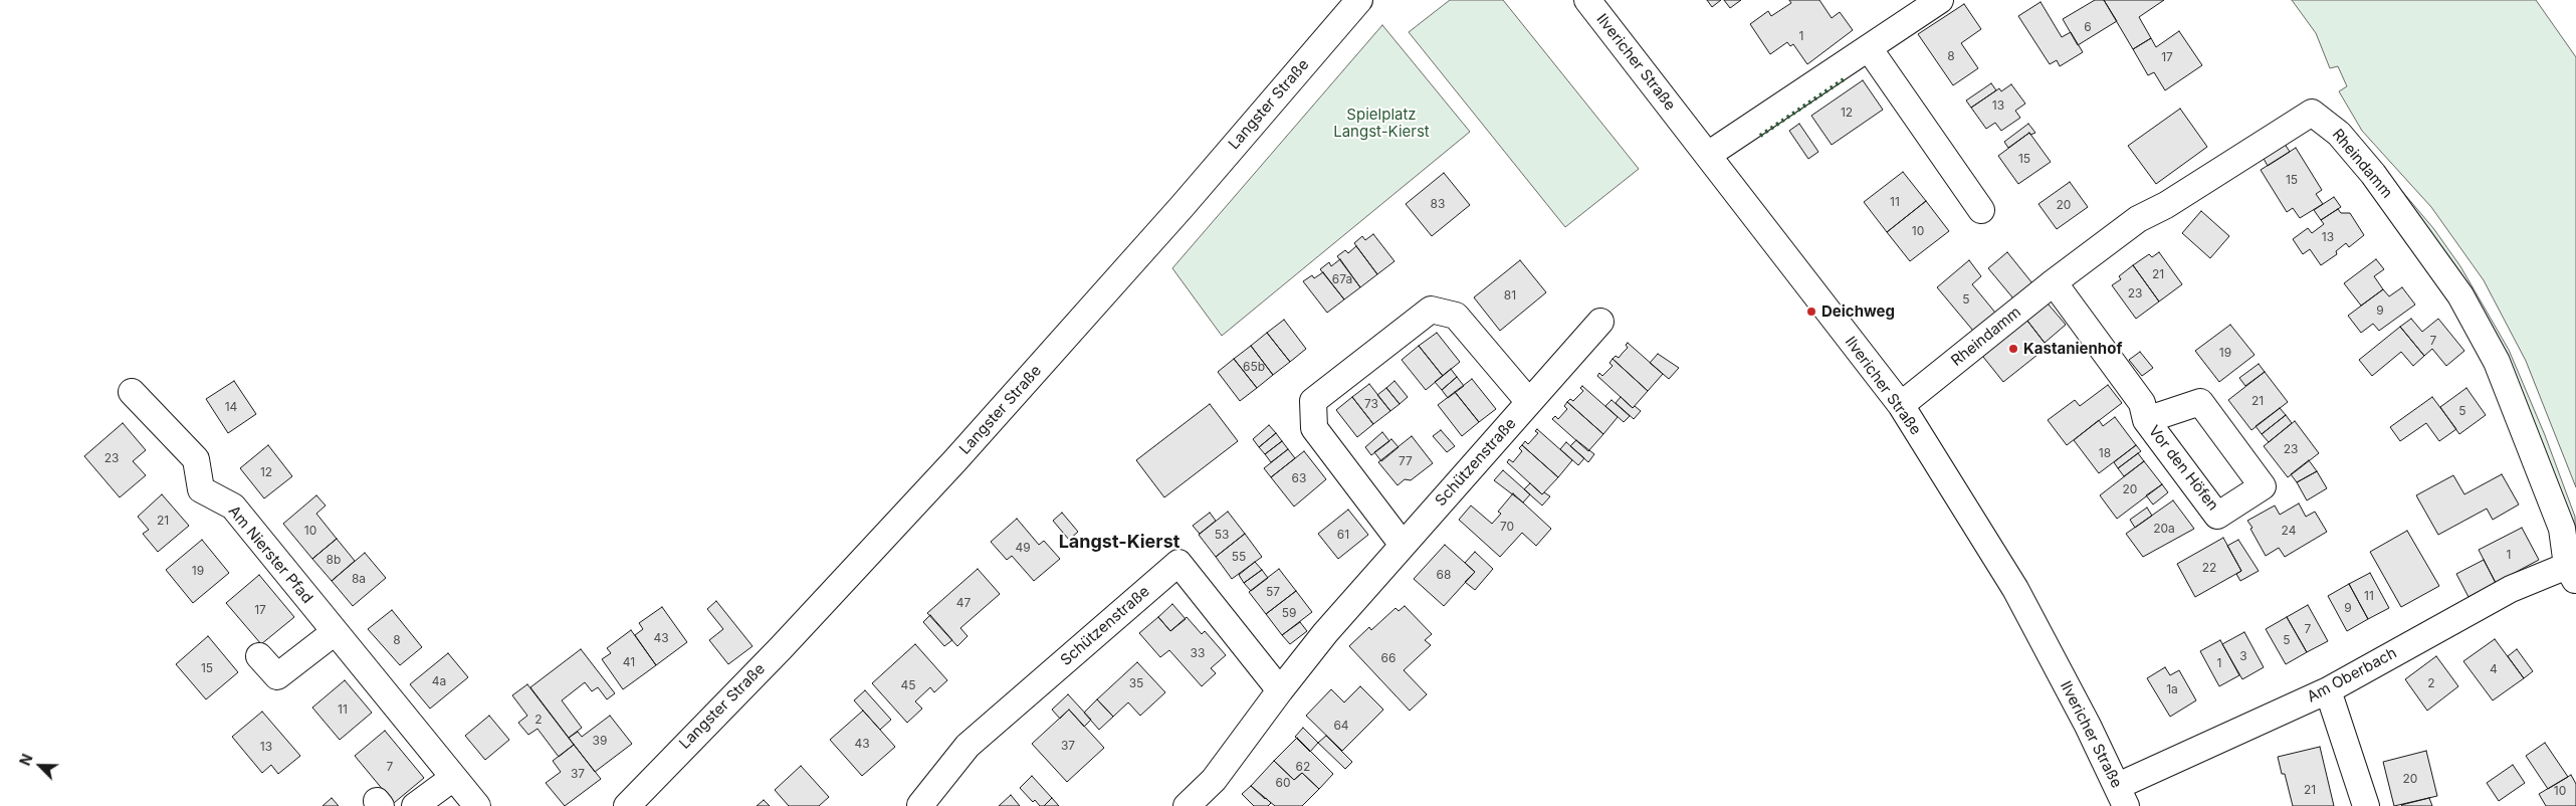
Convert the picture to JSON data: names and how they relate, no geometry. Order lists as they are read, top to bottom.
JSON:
{
  "streets": {
    "street": [
      "Ilvericher Straße",
      "Langster Straße",
      "Rheindamm",
      "Schützenstraße",
      "Vor den Höfen",
      "Am Nierster Pfad",
      "Am Oberbach"
    ]
  },
  "crossings": [
    ["Ilvericher Straße", "Rheindamm"],
    ["Ilvericher Straße", "Am Oberbach"],
    ["Rheindamm", "Vor den Höfen"],
    ["Rheindamm", "Am Oberbach"]
  ],
  "districts": ["Langst-Kierst"],
  "parks": ["Spielplatz Langst-Kierst"],
  "places": ["Deichweg", "Kastanienhof"],
  "house_numbers": [
    "6",
    "1",
    "8",
    "17",
    "13",
    "12",
    "15",
    "15",
    "11",
    "83",
    "20",
    "10",
    "13",
    "21",
    "67a",
    "23",
    "81",
    "5",
    "9",
    "7",
    "19",
    "65b",
    "21",
    "73",
    "14",
    "5",
    "23",
    "18",
    "23",
    "77",
    "12",
    "63",
    "20",
    "21",
    "70",
    "20a",
    "10",
    "24",
    "53",
    "61",
    "49",
    "1",
    "55",
    "8b",
    "22",
    "19",
    "68",
    "8a",
    "57",
    "11",
    "47",
    "9",
    "17",
    "59",
    "7",
    "43",
    "8",
    "5",
    "33",
    "3",
    "66",
    "41",
    "1",
    "15",
    "4",
    "4a",
    "35",
    "2",
    "45",
    "1a",
    "11",
    "2",
    "64",
    "39",
    "43",
    "37",
    "13",
    "7",
    "62",
    "37",
    "20",
    "60",
    "21",
    "10"
  ],
  "north": "top left"
}
